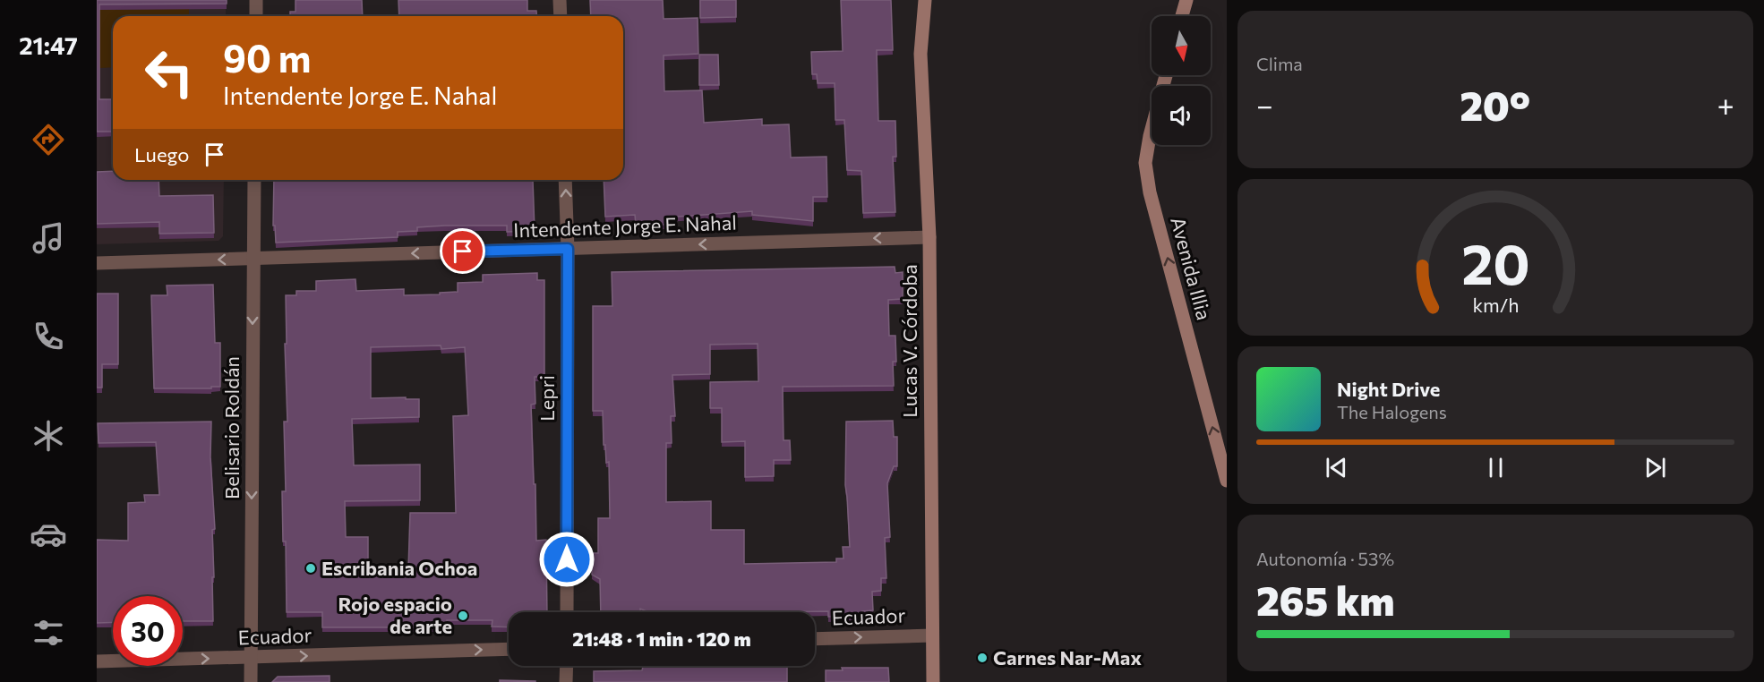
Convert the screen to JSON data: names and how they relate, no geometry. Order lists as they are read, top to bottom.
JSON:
{
  "streets": {
    "street": [
      "Intendente Jorge E. Nahal",
      "Avenida Illia",
      "Lucas V. Córdoba",
      "Lepri",
      "Belisario Roldán",
      "Ecuador"
    ]
  },
  "crossings": [
    ["Intendente Jorge E. Nahal", "Lucas V. Córdoba"],
    ["Intendente Jorge E. Nahal", "Lepri"],
    ["Intendente Jorge E. Nahal", "Belisario Roldán"],
    ["Lucas V. Córdoba", "Ecuador"],
    ["Belisario Roldán", "Ecuador"]
  ],
  "one_way": [
    "Intendente Jorge E. Nahal",
    "Avenida Illia",
    "Belisario Roldán",
    "Ecuador"
  ],
  "places": ["Escribania Ochoa", "Rojo espacio de arte", "Carnes Nar-Max"],
  "north": "bottom",
  "page": {
    "tabs": "21:47",
    "tile": [
      "Clima",
      ["Autonomía · 53%", "265 km"]
    ],
    "turn": ["90 m", "Intendente Jorge E. Nahal"],
    "heat": ["−", "20°", "+"],
    "then": "Luego",
    "song": ["Night Drive", "The Halogens"],
    "limit": "30",
    "trip": "21:48 · 1 min · 120 m",
    "gauge": ["20", "km/h"]
  }
}
